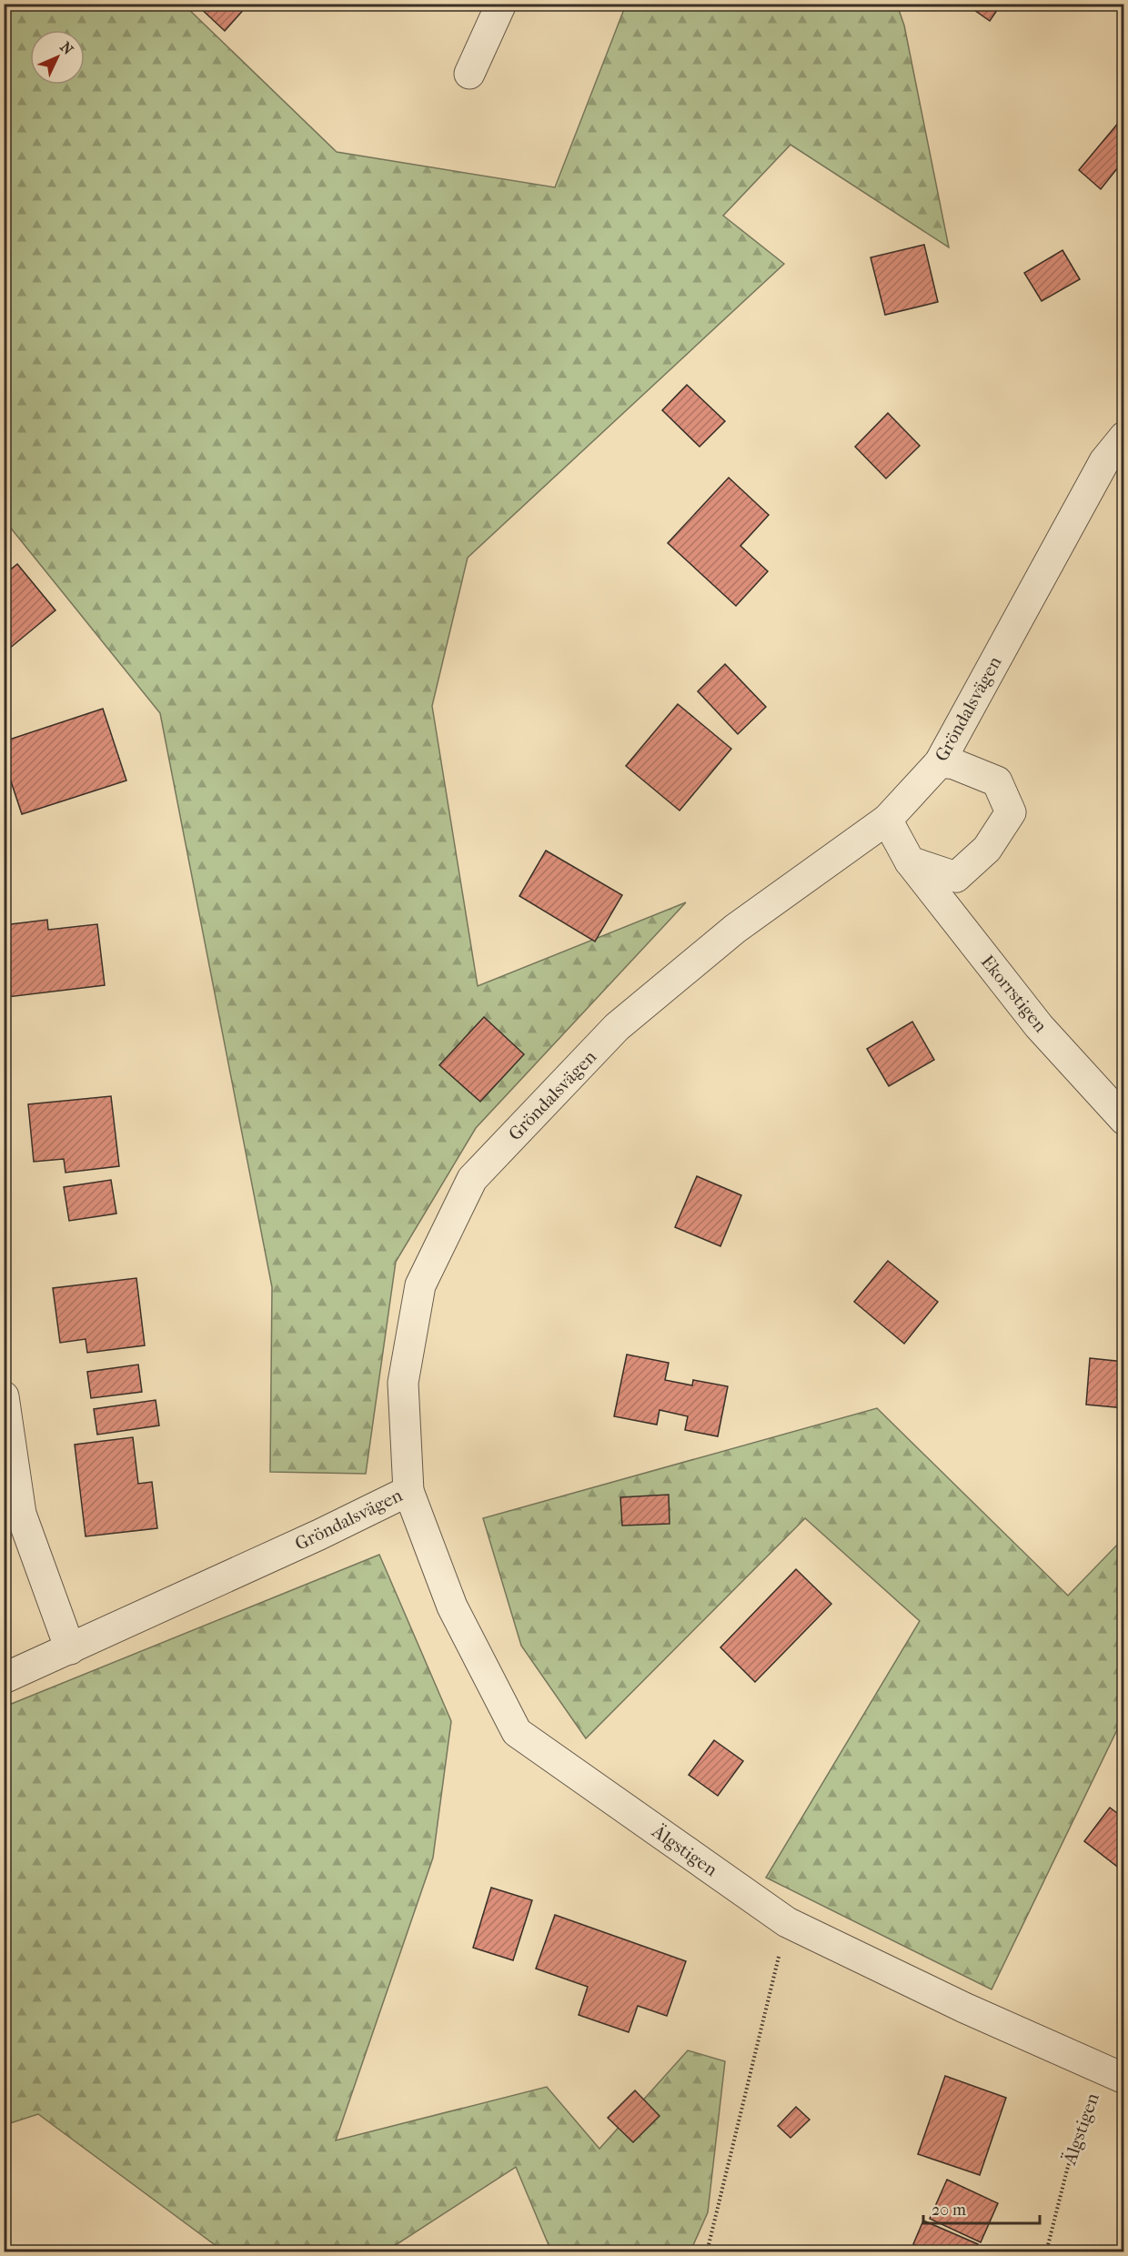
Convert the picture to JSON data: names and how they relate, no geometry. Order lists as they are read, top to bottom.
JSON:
{
  "streets": {
    "street": ["Gröndalsvägen", "Ekorrstigen", "Älgstigen"]
  },
  "crossings": [
    ["Gröndalsvägen", "Ekorrstigen"],
    ["Gröndalsvägen", "Älgstigen"]
  ],
  "scale_bar": "20 m",
  "north": "top right"
}
